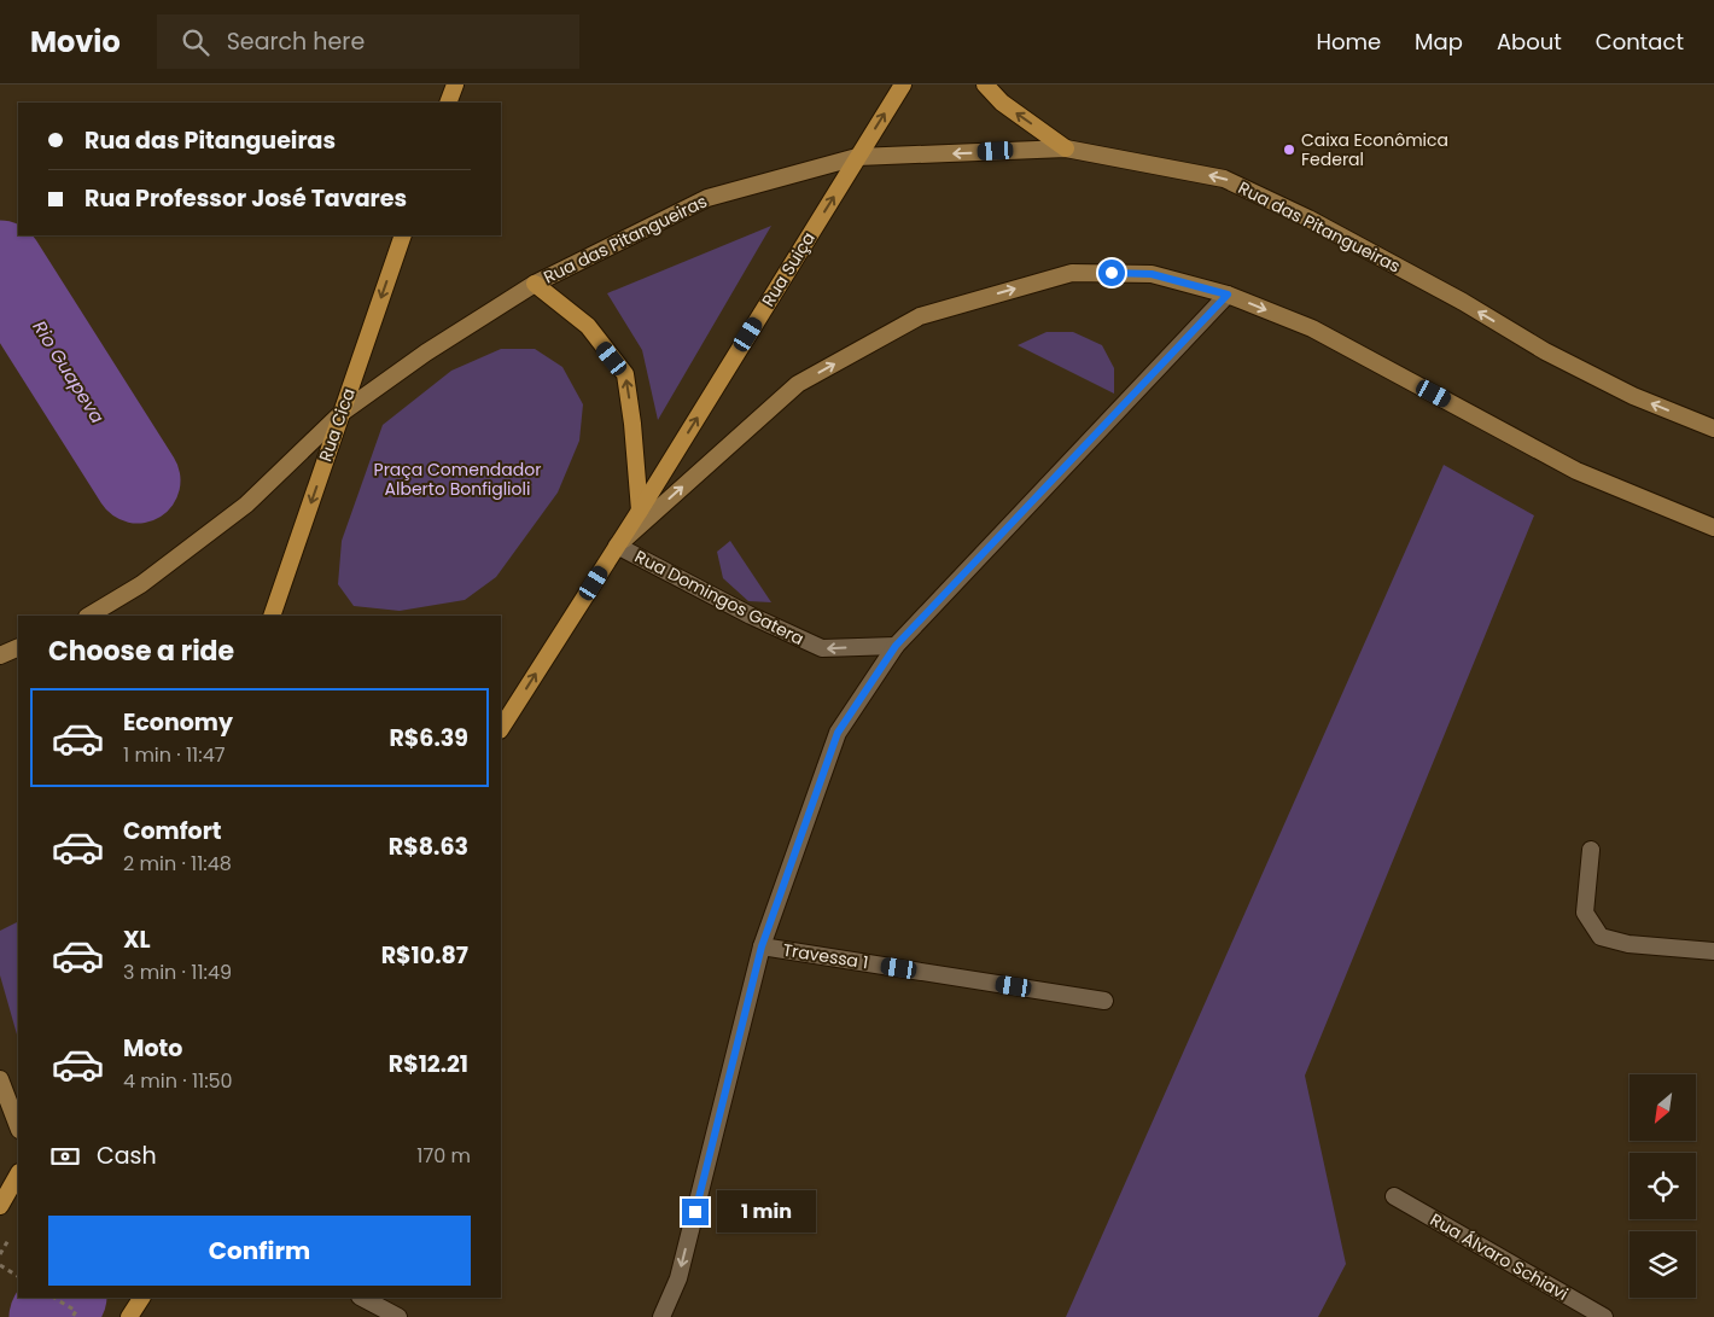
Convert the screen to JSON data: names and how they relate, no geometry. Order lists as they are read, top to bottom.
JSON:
{
  "streets": {
    "main road": ["Rua das Pitangueiras", "Rua Suiça", "Rua Cica"],
    "street": ["Rua Domingos Gatera", "Travessa 1", "Rua Álvaro Schiavi"]
  },
  "crossings": [
    ["Rua das Pitangueiras", "Rua Suiça"],
    ["Rua das Pitangueiras", "Rua Cica"],
    ["Rua Suiça", "Rua Domingos Gatera"]
  ],
  "one_way": ["Rua Suiça", "Rua Cica", "Rua Domingos Gatera"],
  "water": ["Rio Guapeva"],
  "parks": ["Praça Comendador Alberto Bonfiglioli"],
  "places": ["Caixa Econômica Federal"],
  "north": "bottom left",
  "page": {
    "header": "Movio",
    "search": "Search here",
    "nav": [
      "Home",
      "Map",
      "About",
      "Contact"
    ],
    "banner": ["Rua das Pitangueiras", "Rua Professor José Tavares"],
    "heading": "Choose a ride",
    "list": [
      {
        "name": "Economy",
        "note": "1 min · 11:47",
        "value": "R$6.39"
      },
      {
        "name": "Comfort",
        "note": "2 min · 11:48",
        "value": "R$8.63"
      },
      {
        "name": "XL",
        "note": "3 min · 11:49",
        "value": "R$10.87"
      },
      {
        "name": "Moto",
        "note": "4 min · 11:50",
        "value": "R$12.21"
      }
    ],
    "pay": ["Cash", "170 m"],
    "bubble": "1 min",
    "buttons": "Confirm"
  }
}
